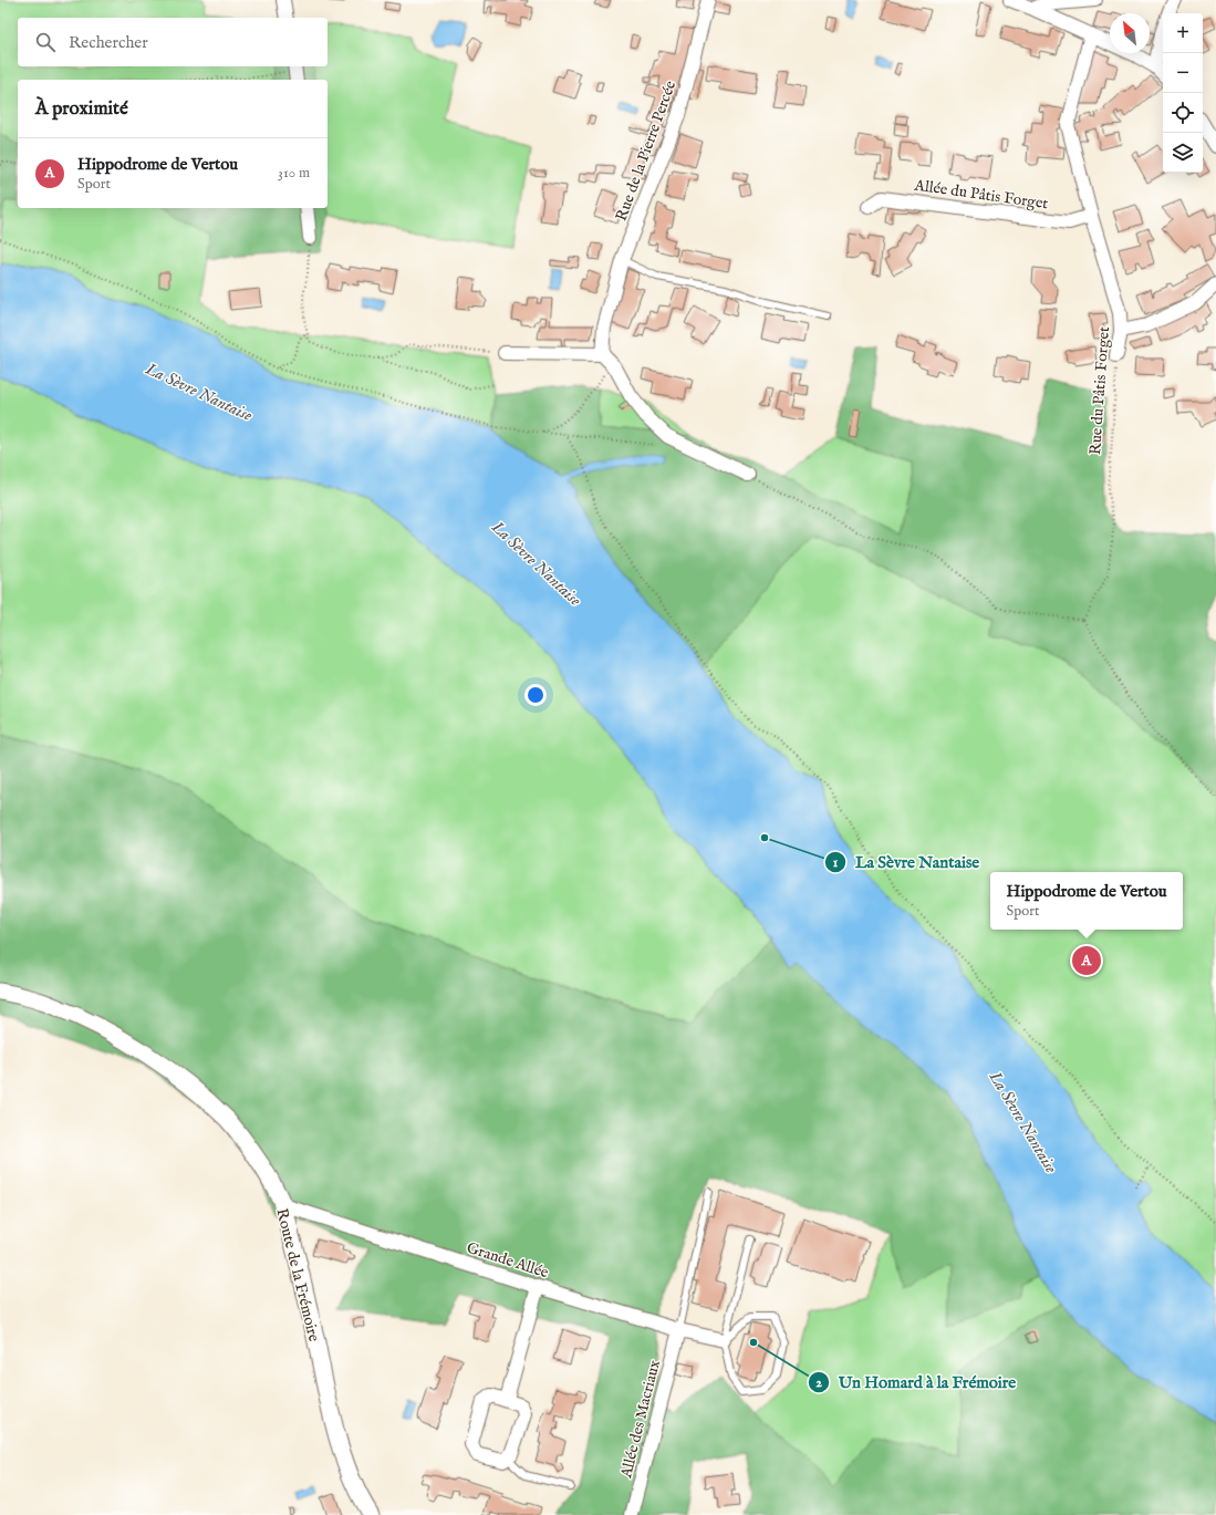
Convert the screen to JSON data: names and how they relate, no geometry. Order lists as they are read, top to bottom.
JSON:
{
  "streets": {
    "street": [
      "Rue de la Pierre Percée",
      "Allée du Pâtis Forget",
      "Rue du Pâtis Forget",
      "Grande Allée",
      "Route de la Frémoire",
      "Allée des Macriaux"
    ]
  },
  "crossings": [
    ["Allée du Pâtis Forget", "Rue du Pâtis Forget"],
    ["Grande Allée", "Route de la Frémoire"],
    ["Grande Allée", "Allée des Macriaux"]
  ],
  "water": ["La Sèvre Nantaise"],
  "places": ["La Sèvre Nantaise", "Un Homard à la Frémoire"],
  "north": "top left",
  "page": {
    "map_buttons": ["+", "−"],
    "search": "Rechercher",
    "heading": "À proximité",
    "list": [
      {
        "mark": "A",
        "name": "Hippodrome de Vertou",
        "note": "Sport",
        "value": "310 m"
      }
    ],
    "popup": ["Hippodrome de Vertou", "Sport"],
    "pins": "A"
  }
}
